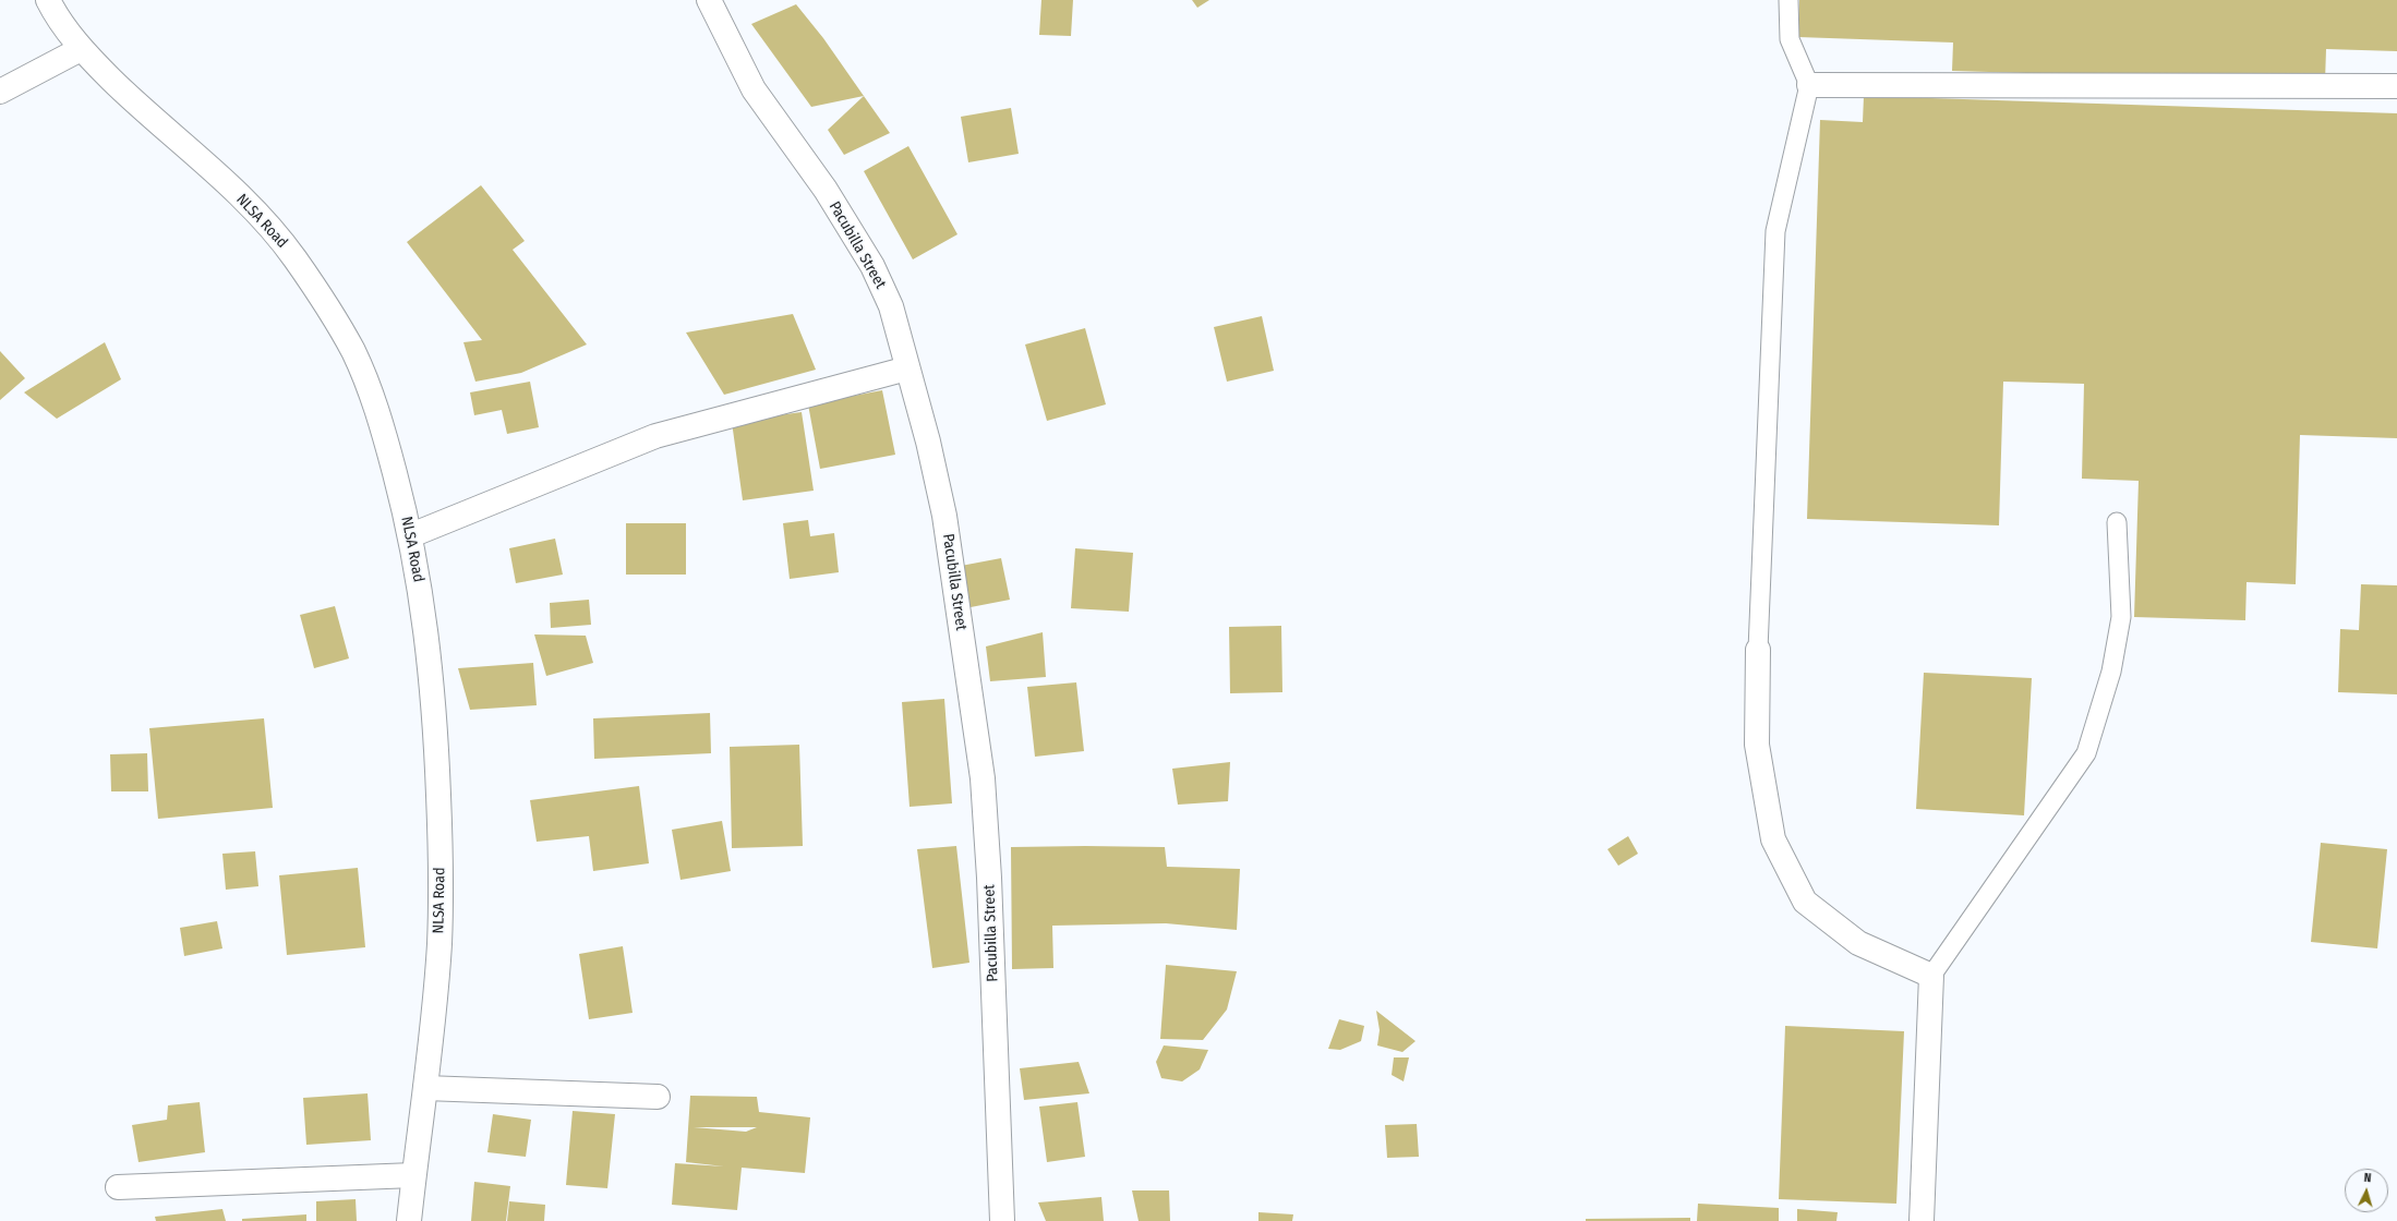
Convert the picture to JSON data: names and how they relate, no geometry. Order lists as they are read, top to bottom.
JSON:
{
  "streets": {
    "street": ["NLSA Road", "Pacubilla Street"]
  },
  "north": "top"
}
